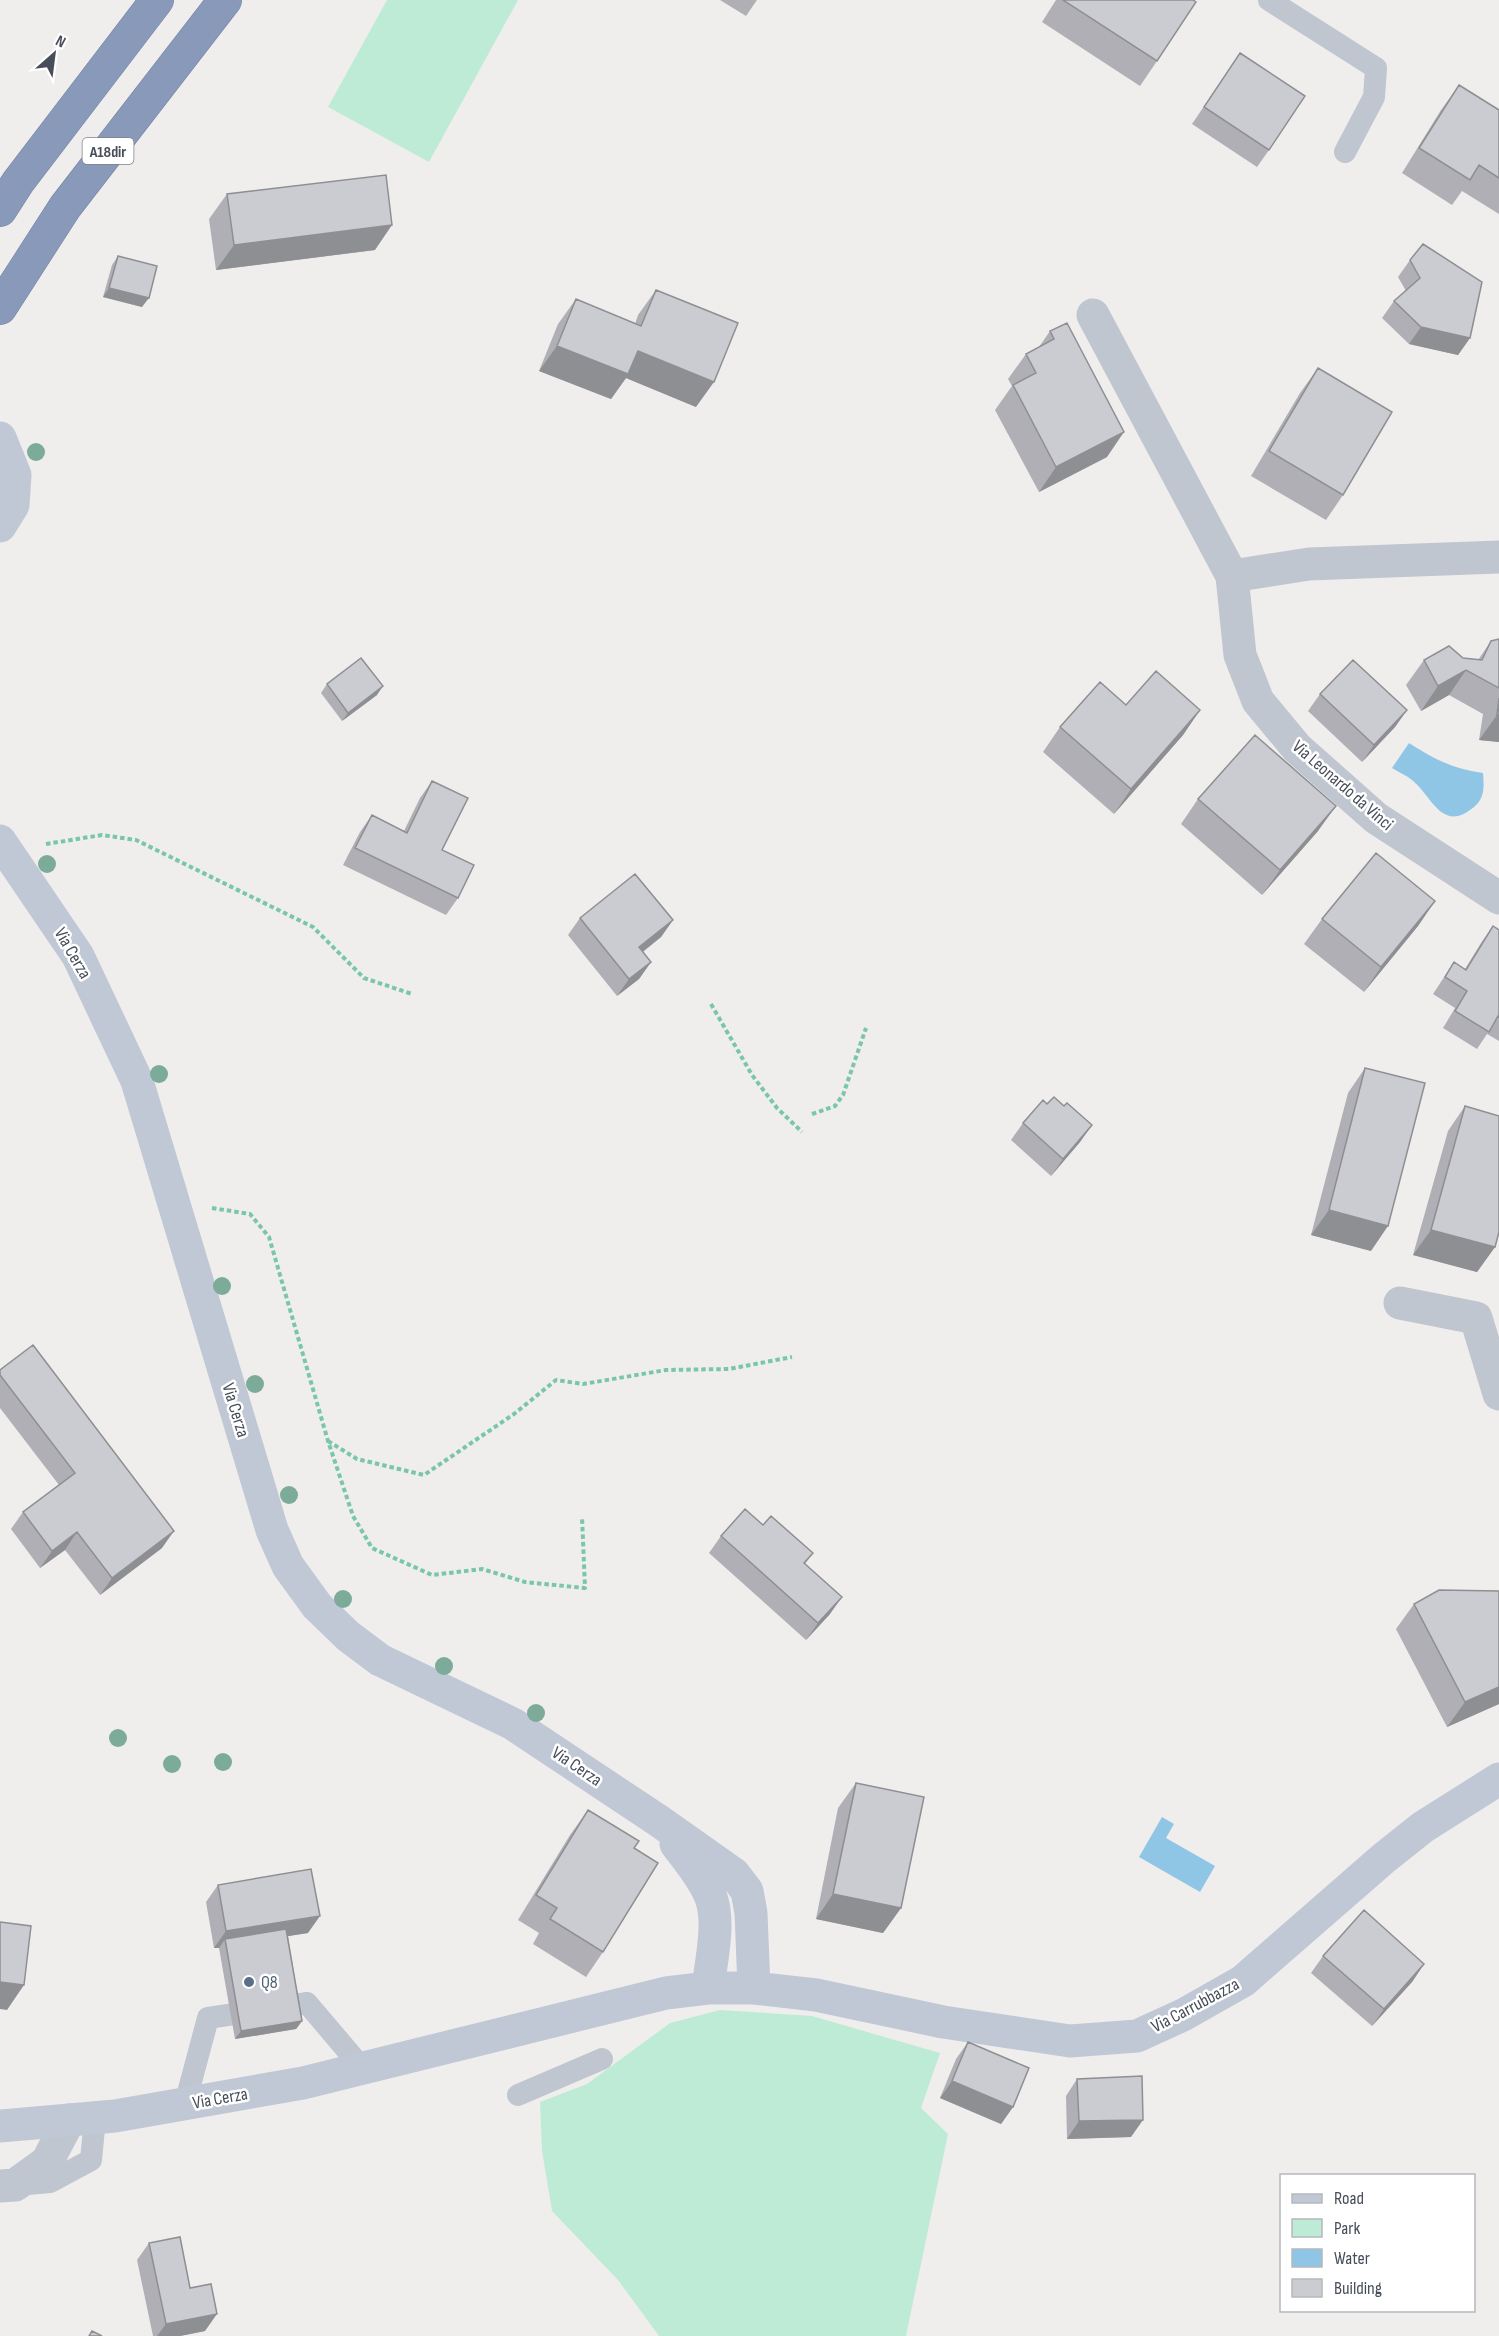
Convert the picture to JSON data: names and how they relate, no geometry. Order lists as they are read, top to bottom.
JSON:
{
  "streets": {
    "highway": ["A18dir"],
    "main road": ["Via Cerza", "Via Carrubbazza"],
    "street": ["Via Leonardo da Vinci"]
  },
  "crossings": [
    ["Via Cerza", "Via Carrubbazza"]
  ],
  "places": ["Q8"],
  "legend": [
    "Road",
    "Park",
    "Water",
    "Building"
  ],
  "north": "top right"
}
